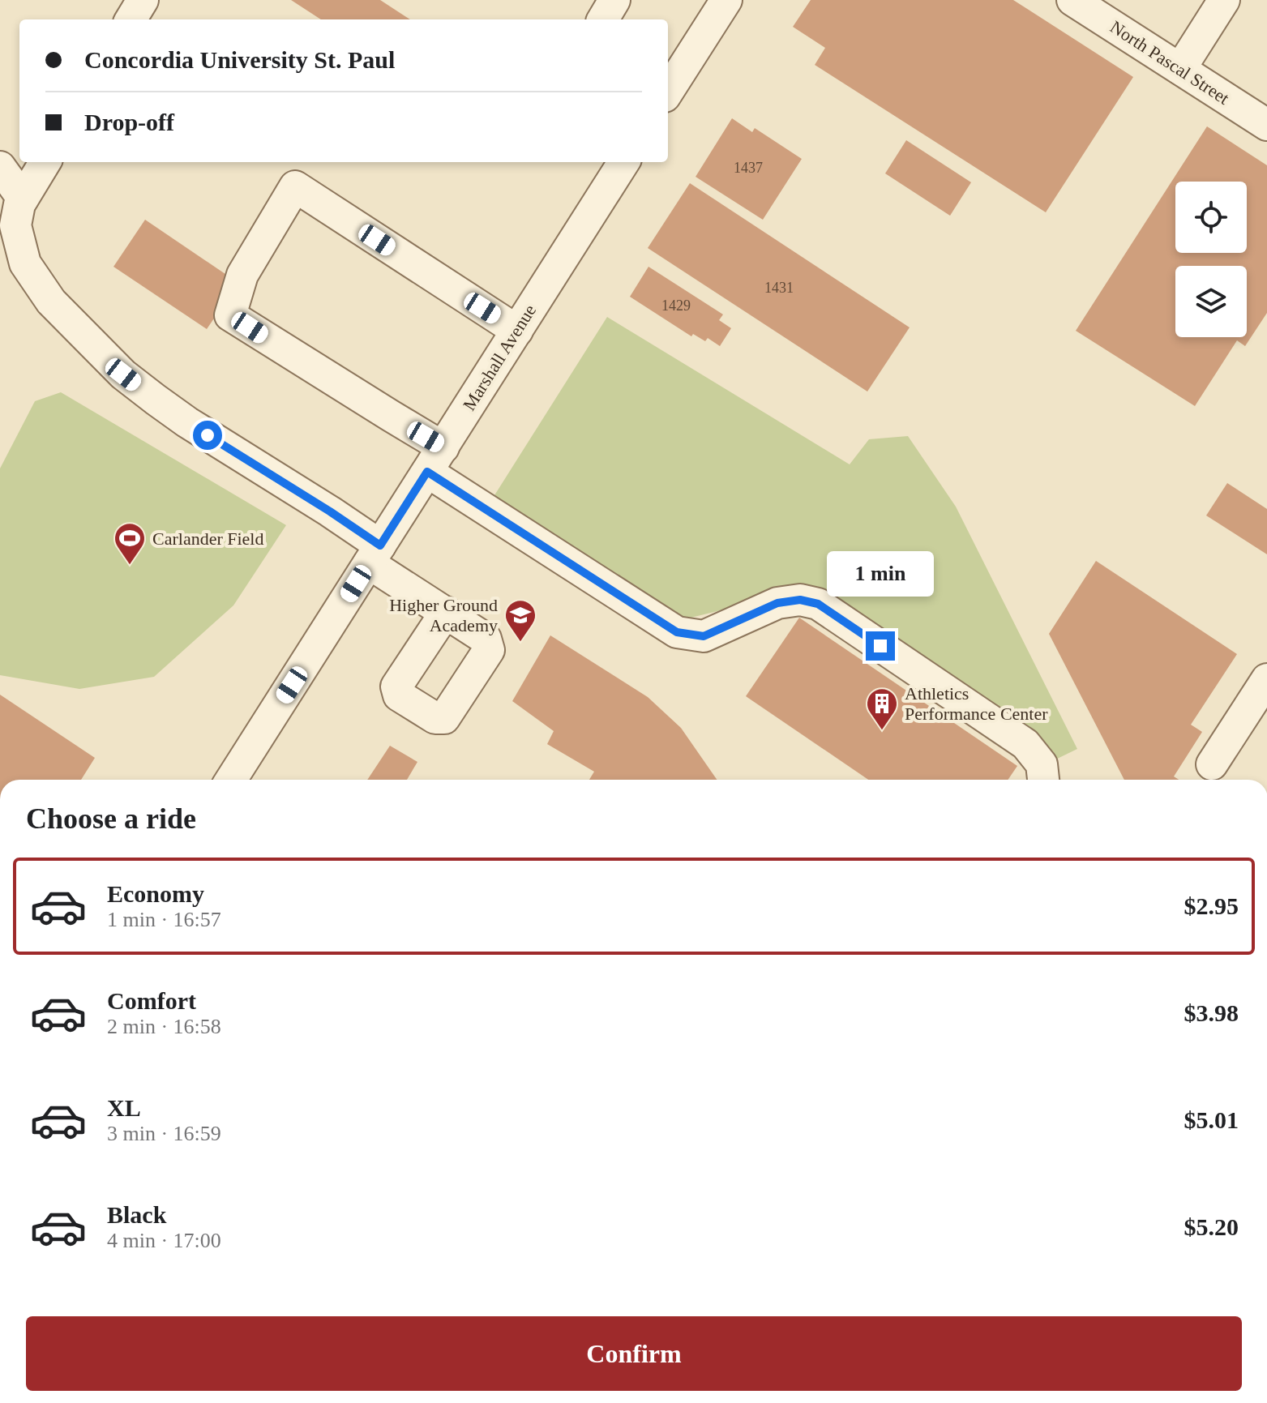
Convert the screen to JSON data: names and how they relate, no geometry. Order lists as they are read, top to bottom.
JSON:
{
  "streets": {
    "street": ["North Pascal Street", "Marshall Avenue"]
  },
  "places": {
    "sports": ["Carlander Field"],
    "school or university": ["Higher Ground Academy"],
    "building": ["Athletics Performance Center"]
  },
  "house_numbers": ["1437", "1431", "1429"],
  "page": {
    "banner": ["Concordia University St. Paul", "Drop-off"],
    "bubble": "1 min",
    "heading": "Choose a ride",
    "list": [
      {
        "name": "Economy",
        "note": "1 min · 16:57",
        "value": "$2.95"
      },
      {
        "name": "Comfort",
        "note": "2 min · 16:58",
        "value": "$3.98"
      },
      {
        "name": "XL",
        "note": "3 min · 16:59",
        "value": "$5.01"
      },
      {
        "name": "Black",
        "note": "4 min · 17:00",
        "value": "$5.20"
      }
    ],
    "buttons": "Confirm"
  }
}
